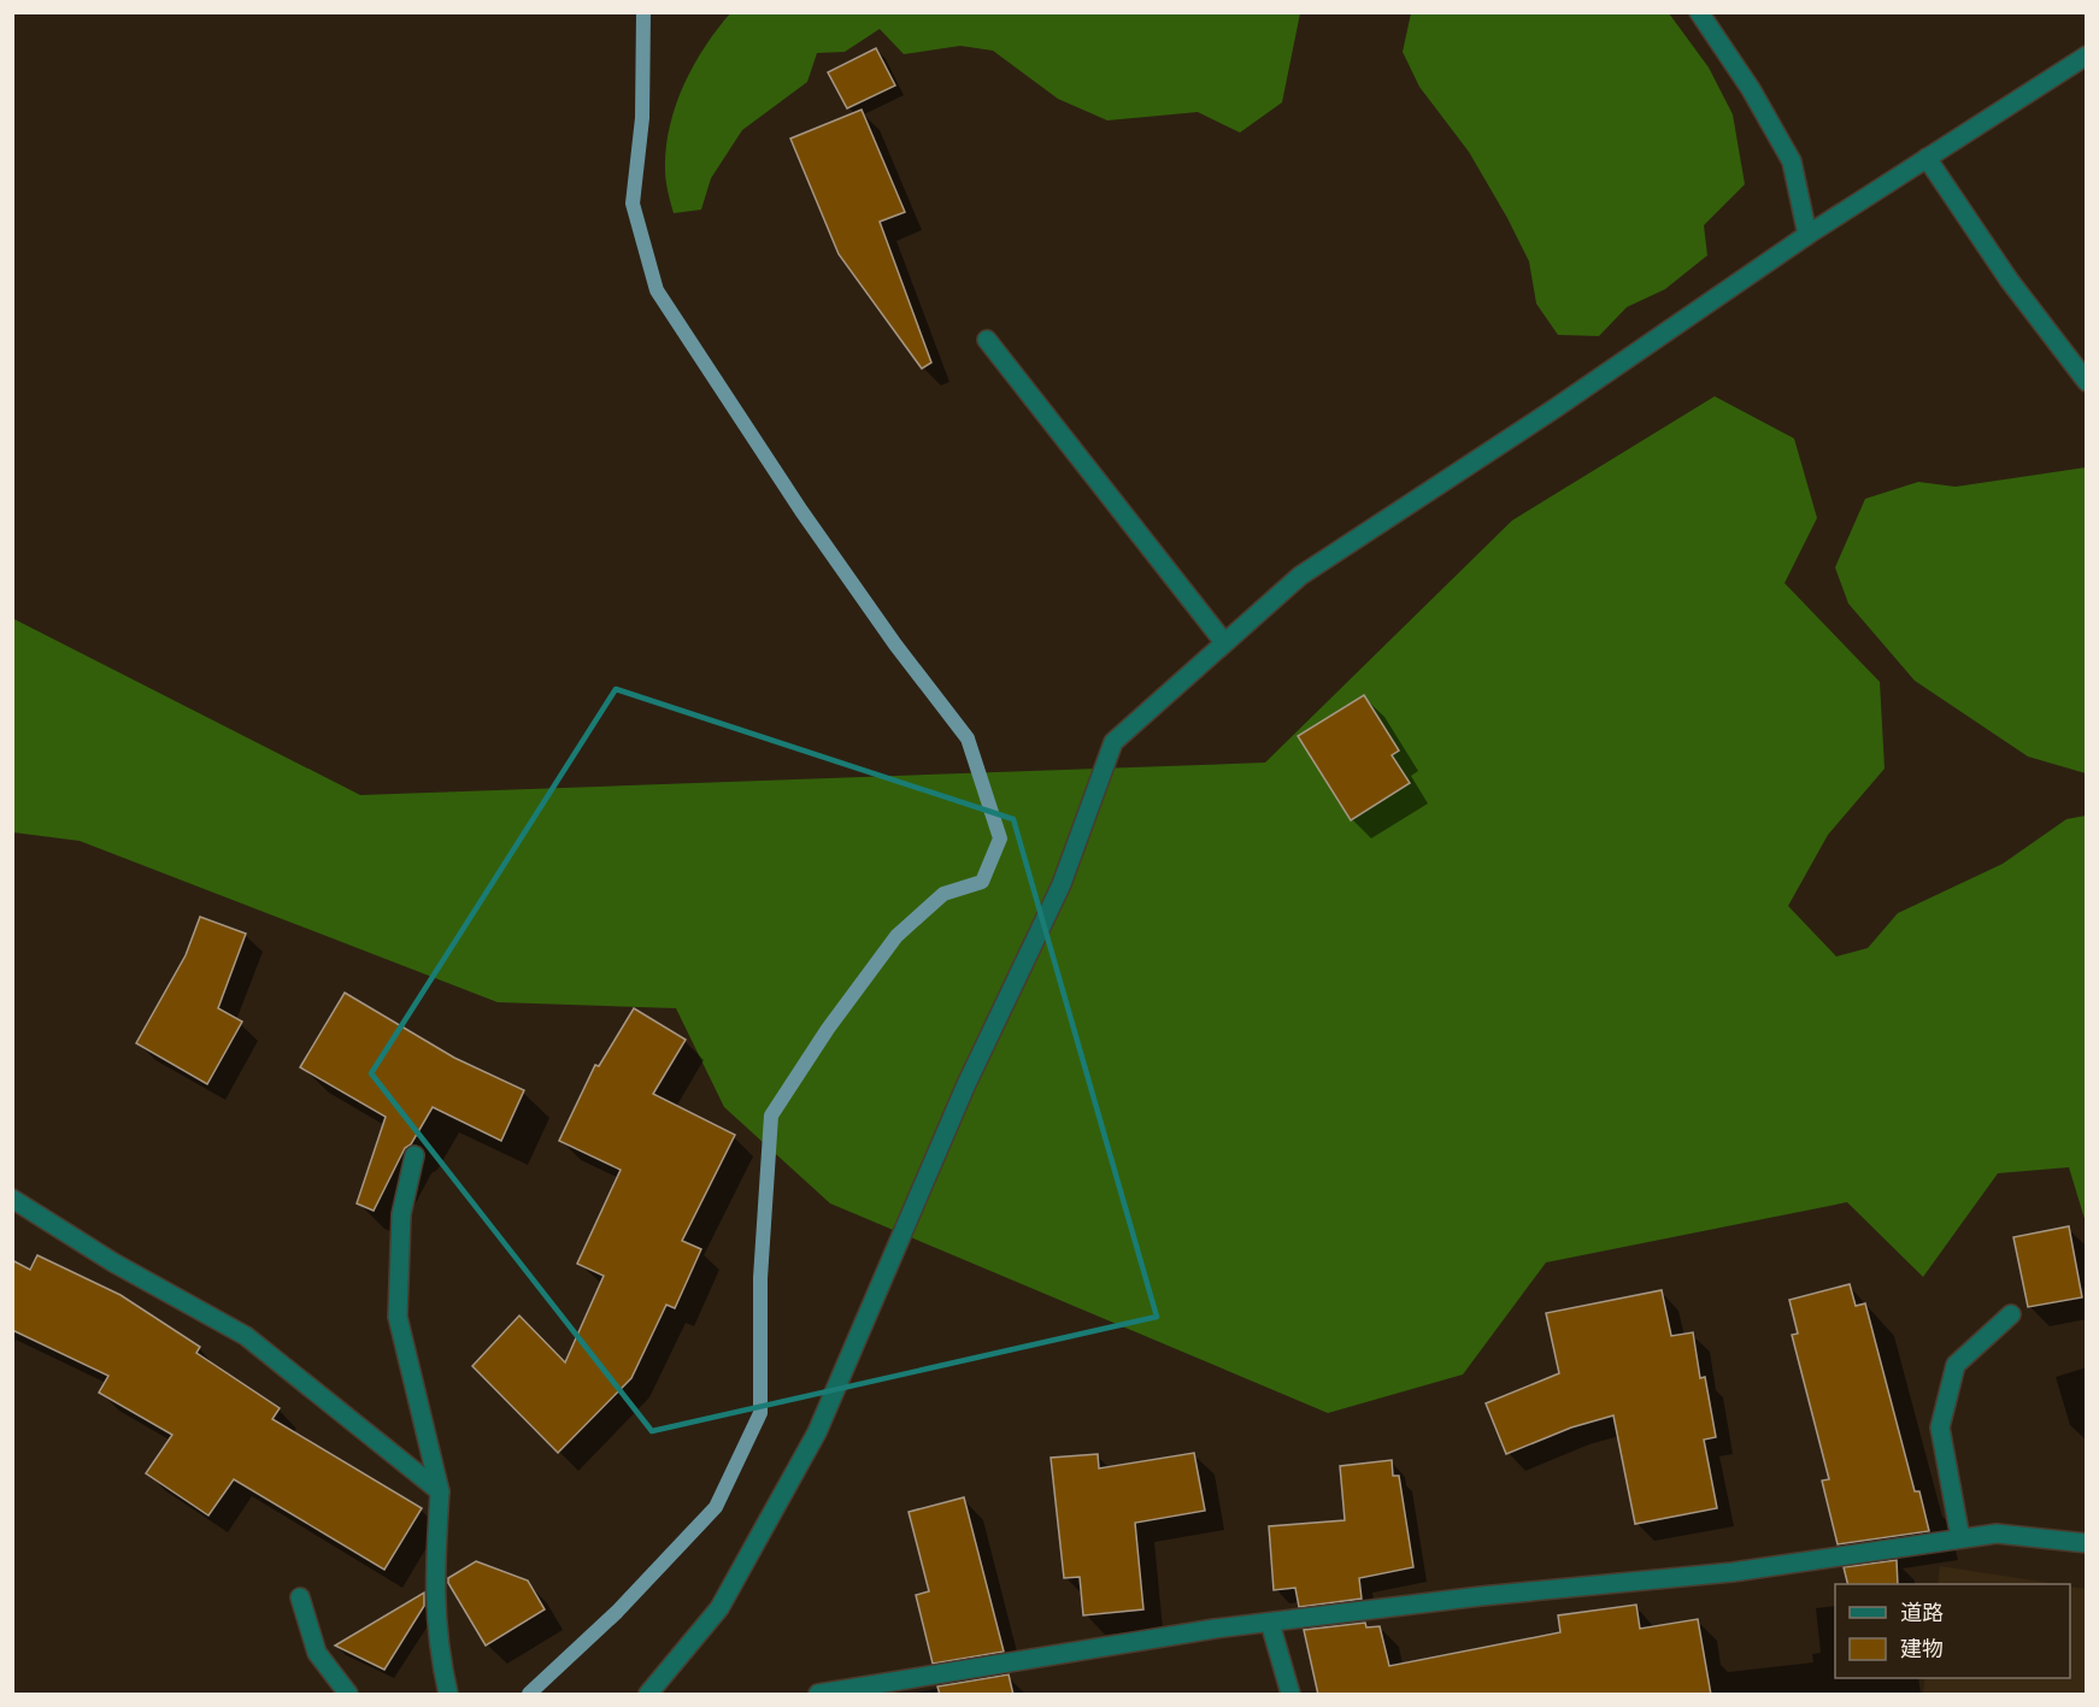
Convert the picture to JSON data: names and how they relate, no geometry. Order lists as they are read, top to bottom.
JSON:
{
  "legend": ["道路", "建物"]
}
